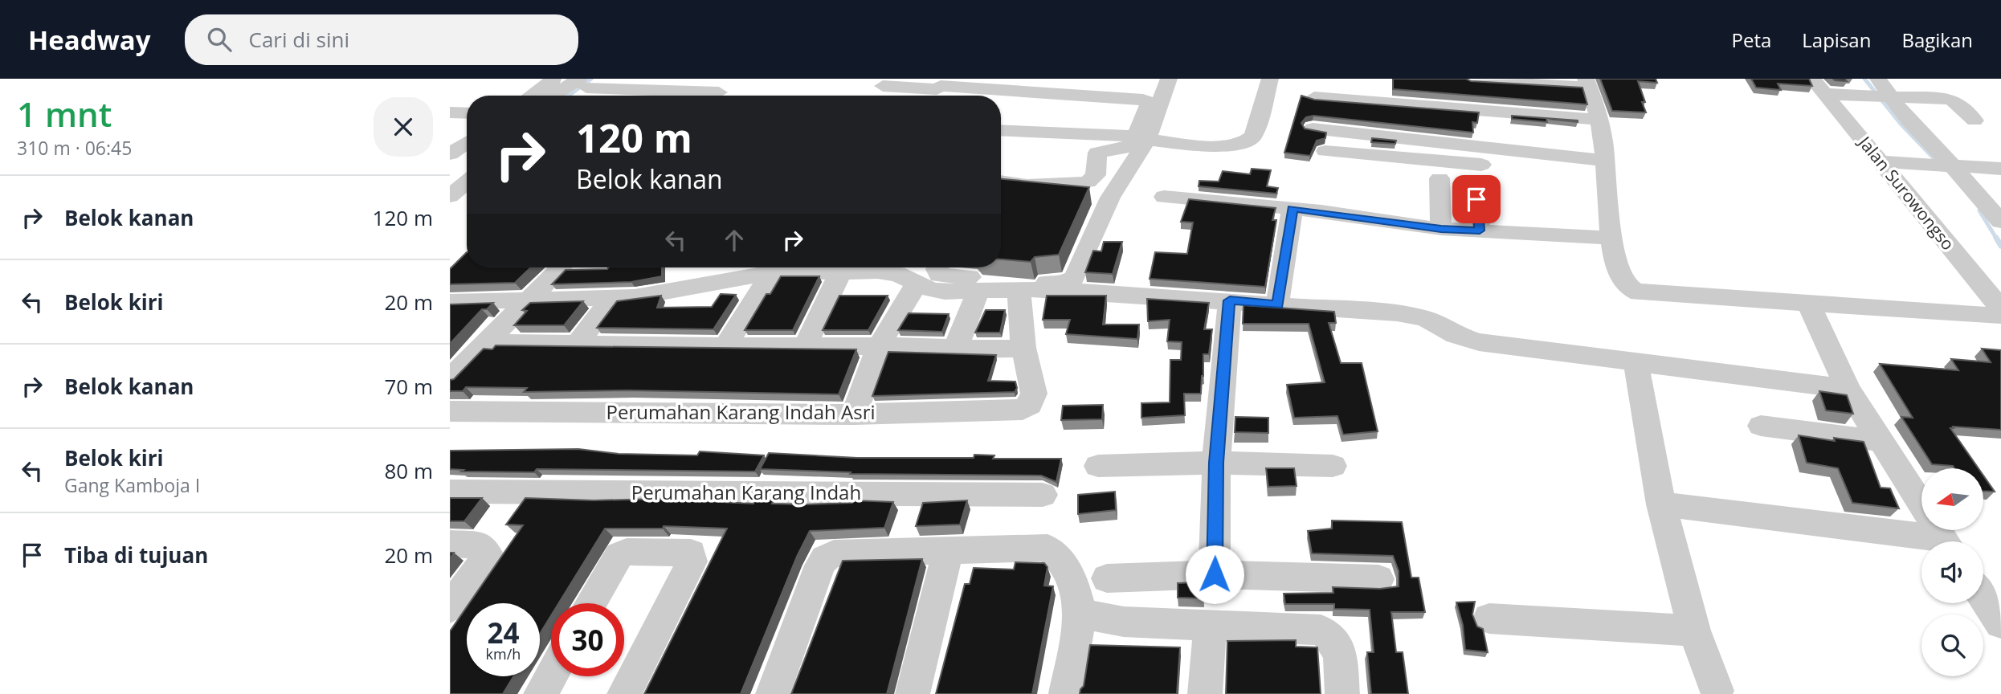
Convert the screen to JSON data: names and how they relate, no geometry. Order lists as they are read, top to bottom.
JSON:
{
  "streets": {
    "street": ["Jalan Surowongso", "Perumahan Karang Indah Asri", "Perumahan Karang Indah"]
  },
  "north": "left",
  "page": {
    "header": "Headway",
    "search": "Cari di sini",
    "nav": ["Peta", "Lapisan", "Bagikan"],
    "heading": ["1 mnt", "310 m · 06:45"],
    "turn": ["120 m", "Belok kanan"],
    "list": [
      {
        "name": "Belok kanan",
        "value": "120 m"
      },
      {
        "name": "Belok kiri",
        "value": "20 m"
      },
      {
        "name": "Belok kanan",
        "value": "70 m"
      },
      {
        "name": "Belok kiri",
        "note": "Gang Kamboja I",
        "value": "80 m"
      },
      {
        "name": "Tiba di tujuan",
        "value": "20 m"
      }
    ],
    "speed": "24 km/h",
    "limit": "30"
  }
}
